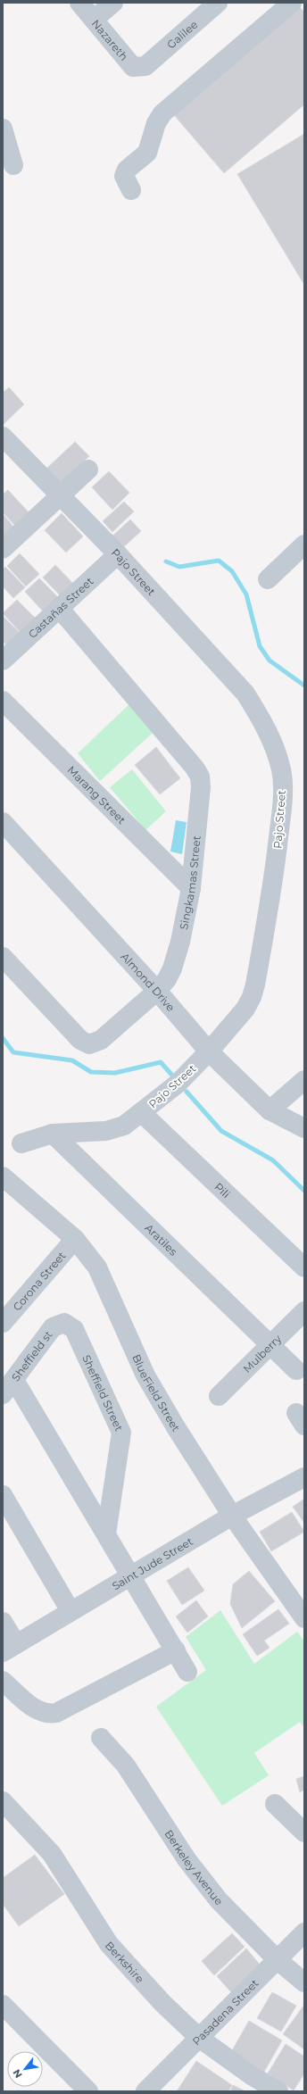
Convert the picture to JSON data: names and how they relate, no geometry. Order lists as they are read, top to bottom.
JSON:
{
  "streets": {
    "street": [
      "Galilee",
      "Nazareth",
      "Pajo Street",
      "Castañas Street",
      "Marang Street",
      "Singkamas Street",
      "Almond Drive",
      "Pili",
      "Aratiles",
      "Corona Street",
      "Mulberry",
      "Sheffield st",
      "BlueField Street",
      "Sheffield Street",
      "Saint Jude Street",
      "Berkeley Avenue",
      "Berkshire",
      "Pasadena Street"
    ]
  },
  "crossings": [
    ["Galilee", "Nazareth"],
    ["Pajo Street", "Castañas Street"],
    ["Pajo Street", "Almond Drive"],
    ["Pajo Street", "Pili"],
    ["Pajo Street", "Aratiles"],
    ["Castañas Street", "Singkamas Street"],
    ["Marang Street", "Singkamas Street"],
    ["Singkamas Street", "Almond Drive"],
    ["Aratiles", "Mulberry"],
    ["Corona Street", "BlueField Street"],
    ["Sheffield st", "Sheffield Street"],
    ["BlueField Street", "Saint Jude Street"],
    ["Berkeley Avenue", "Pasadena Street"],
    ["Berkshire", "Pasadena Street"]
  ],
  "north": "bottom left"
}
